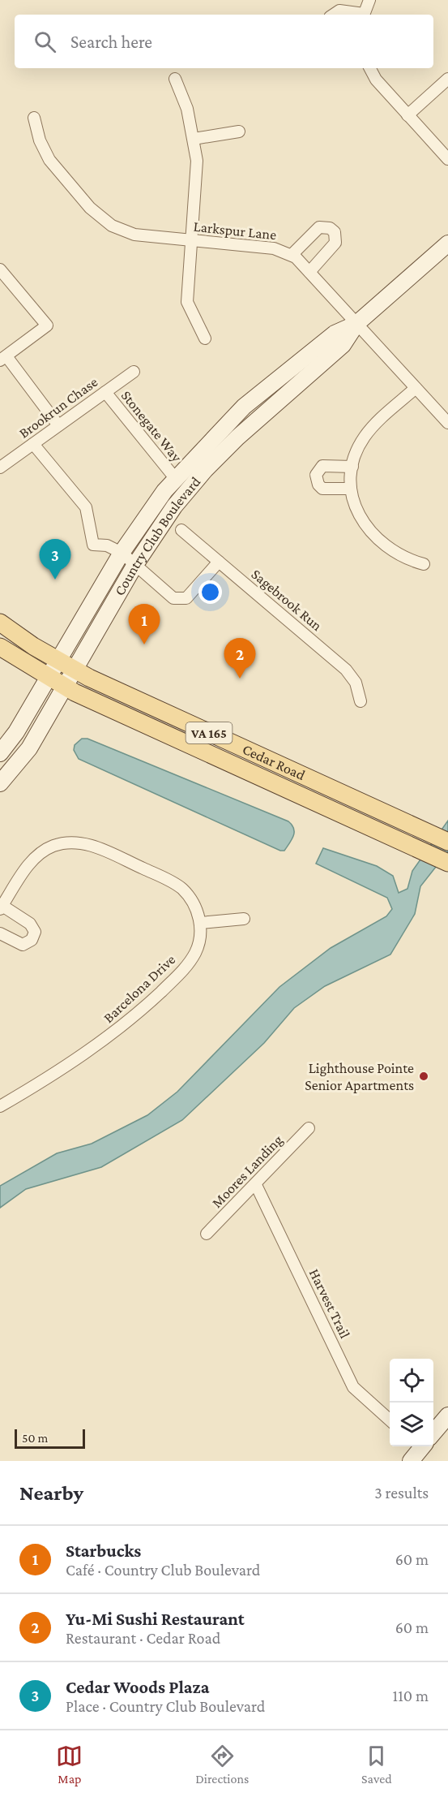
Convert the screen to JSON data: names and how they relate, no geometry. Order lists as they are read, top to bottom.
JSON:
{
  "streets": {
    "main road": ["VA 165", "Cedar Road"],
    "street": [
      "Larkspur Lane",
      "Brookrun Chase",
      "Stonegate Way",
      "Country Club Boulevard",
      "Sagebrook Run",
      "Barcelona Drive",
      "Moores Landing",
      "Harvest Trail"
    ]
  },
  "crossings": [
    ["Larkspur Lane", "Country Club Boulevard"],
    ["Brookrun Chase", "Stonegate Way"],
    ["Stonegate Way", "Country Club Boulevard"],
    ["Country Club Boulevard", "Cedar Road"],
    ["Moores Landing", "Harvest Trail"]
  ],
  "places": ["Lighthouse Pointe Senior Apartments"],
  "scale_bar": "50 m",
  "page": {
    "search": "Search here",
    "pins": ["3", "1", "2"],
    "scale": "50 m",
    "heading": ["Nearby", "3 results"],
    "list": [
      {
        "mark": "1",
        "name": "Starbucks",
        "note": "Café · Country Club Boulevard",
        "value": "60 m"
      },
      {
        "mark": "2",
        "name": "Yu-Mi Sushi Restaurant",
        "note": "Restaurant · Cedar Road",
        "value": "60 m"
      },
      {
        "mark": "3",
        "name": "Cedar Woods Plaza",
        "note": "Place · Country Club Boulevard",
        "value": "110 m"
      }
    ],
    "nav": ["Map", "Directions", "Saved"]
  }
}
